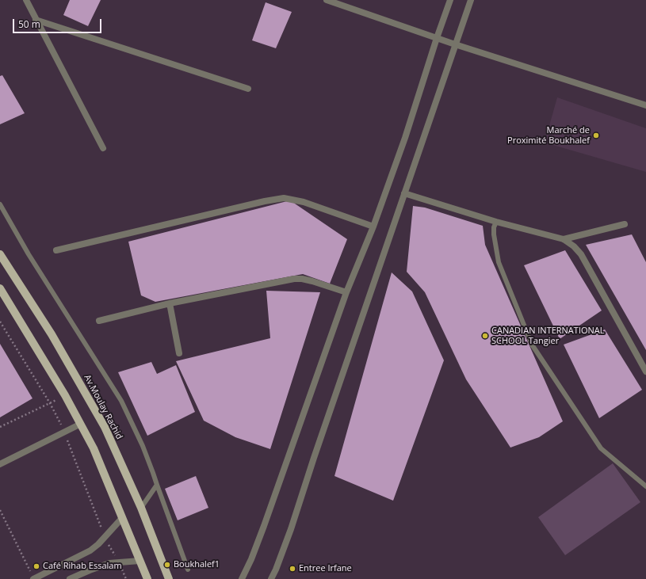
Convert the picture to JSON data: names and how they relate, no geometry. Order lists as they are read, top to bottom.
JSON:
{
  "streets": {
    "main road": ["Av.Moulay Rachid"]
  },
  "places": [
    "Marché de Proximité Boukhalef",
    "CANADIAN INTERNATIONAL SCHOOL Tangier",
    "Boukhalef1",
    "Café Rihab Essalam",
    "Entree Irfane"
  ],
  "scale_bar": "50 m"
}
